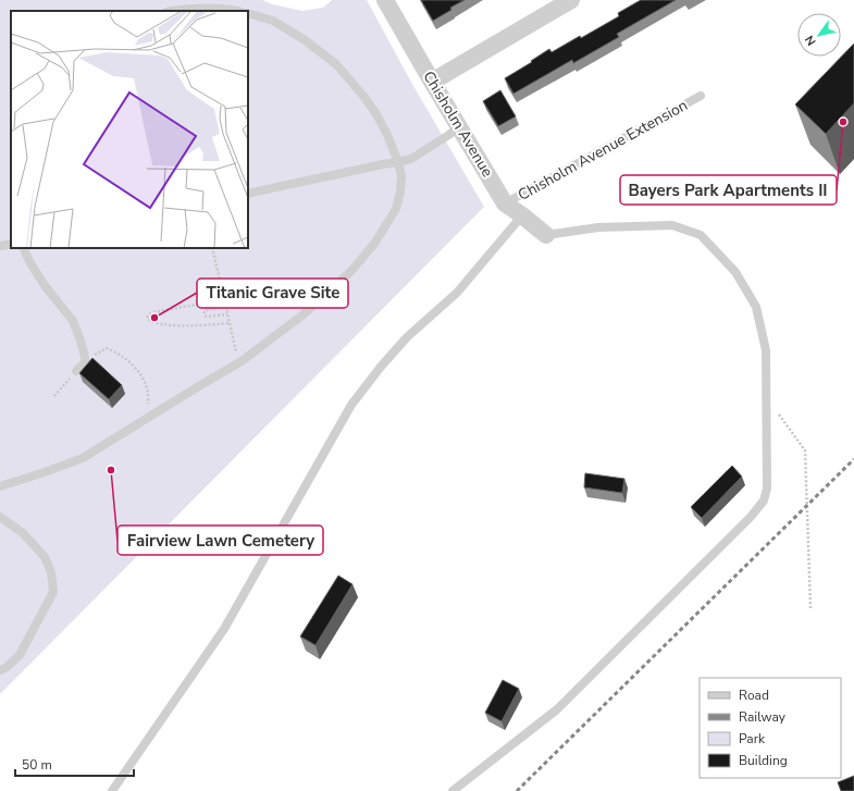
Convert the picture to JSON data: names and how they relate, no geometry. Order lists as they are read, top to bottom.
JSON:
{
  "streets": {
    "street": ["Chisholm Avenue"],
    "lane": ["Chisholm Avenue Extension"]
  },
  "crossings": [
    ["Chisholm Avenue", "Chisholm Avenue Extension"]
  ],
  "places": ["Bayers Park Apartments II", "Titanic Grave Site", "Fairview Lawn Cemetery"],
  "legend": [
    "Road",
    "Railway",
    "Park",
    "Building"
  ],
  "scale_bar": "50 m",
  "north": "bottom left"
}
